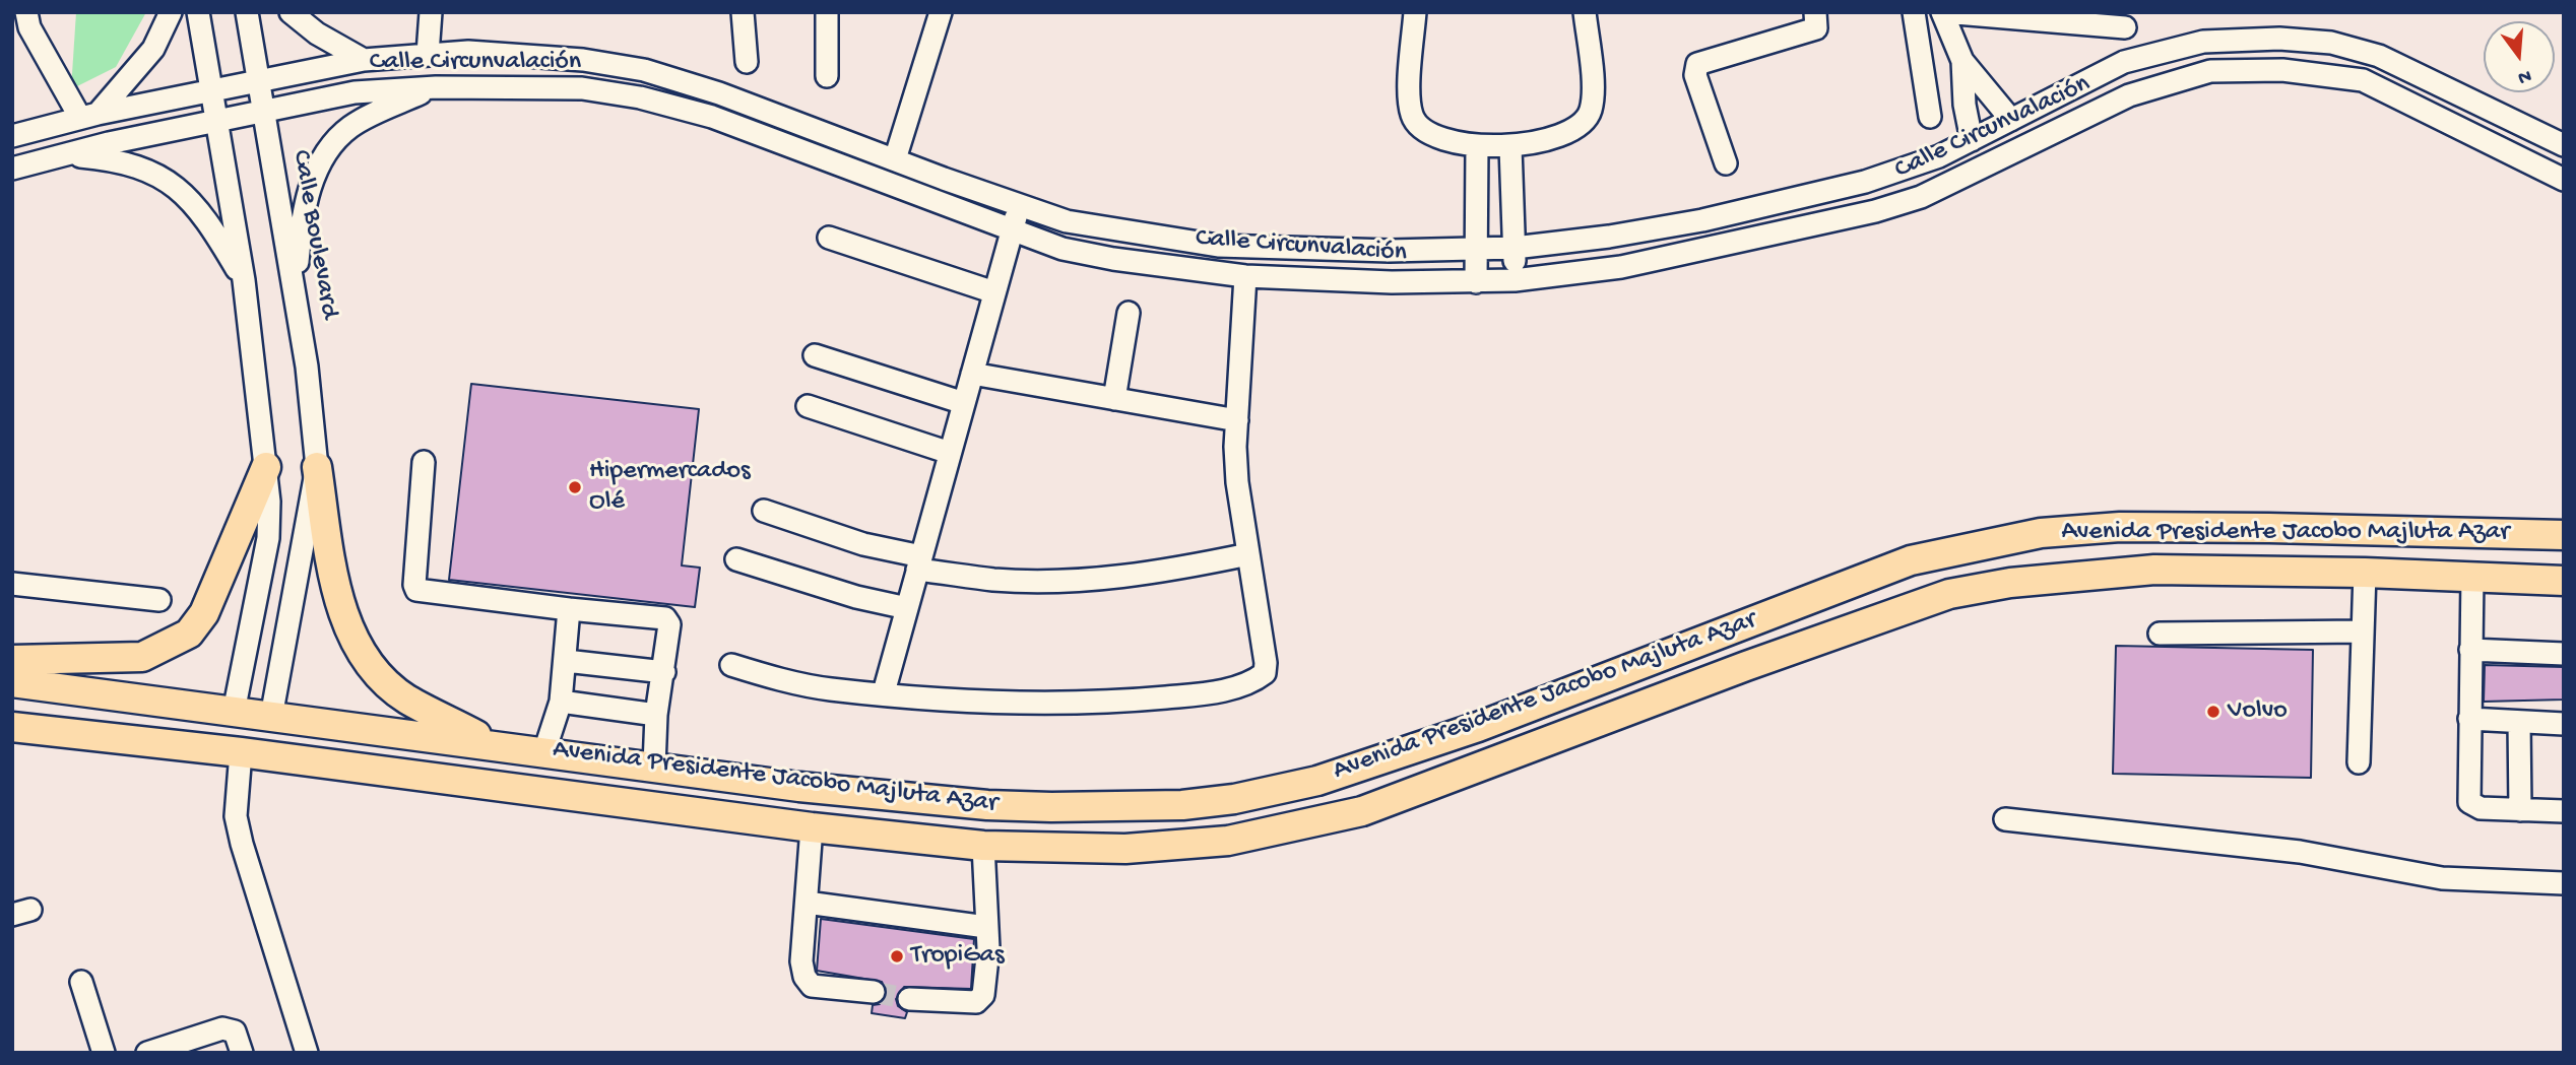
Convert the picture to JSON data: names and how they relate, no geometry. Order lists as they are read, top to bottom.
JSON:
{
  "streets": {
    "main road": ["Avenida Presidente Jacobo Majluta Azar"],
    "street": ["Calle Circunvalación", "Calle Boulevard"]
  },
  "crossings": [
    ["Calle Circunvalación", "Calle Boulevard"],
    ["Calle Boulevard", "Avenida Presidente Jacobo Majluta Azar"]
  ],
  "places": ["Hipermercados Olé", "Volvo", "TropiGas"],
  "north": "bottom"
}
